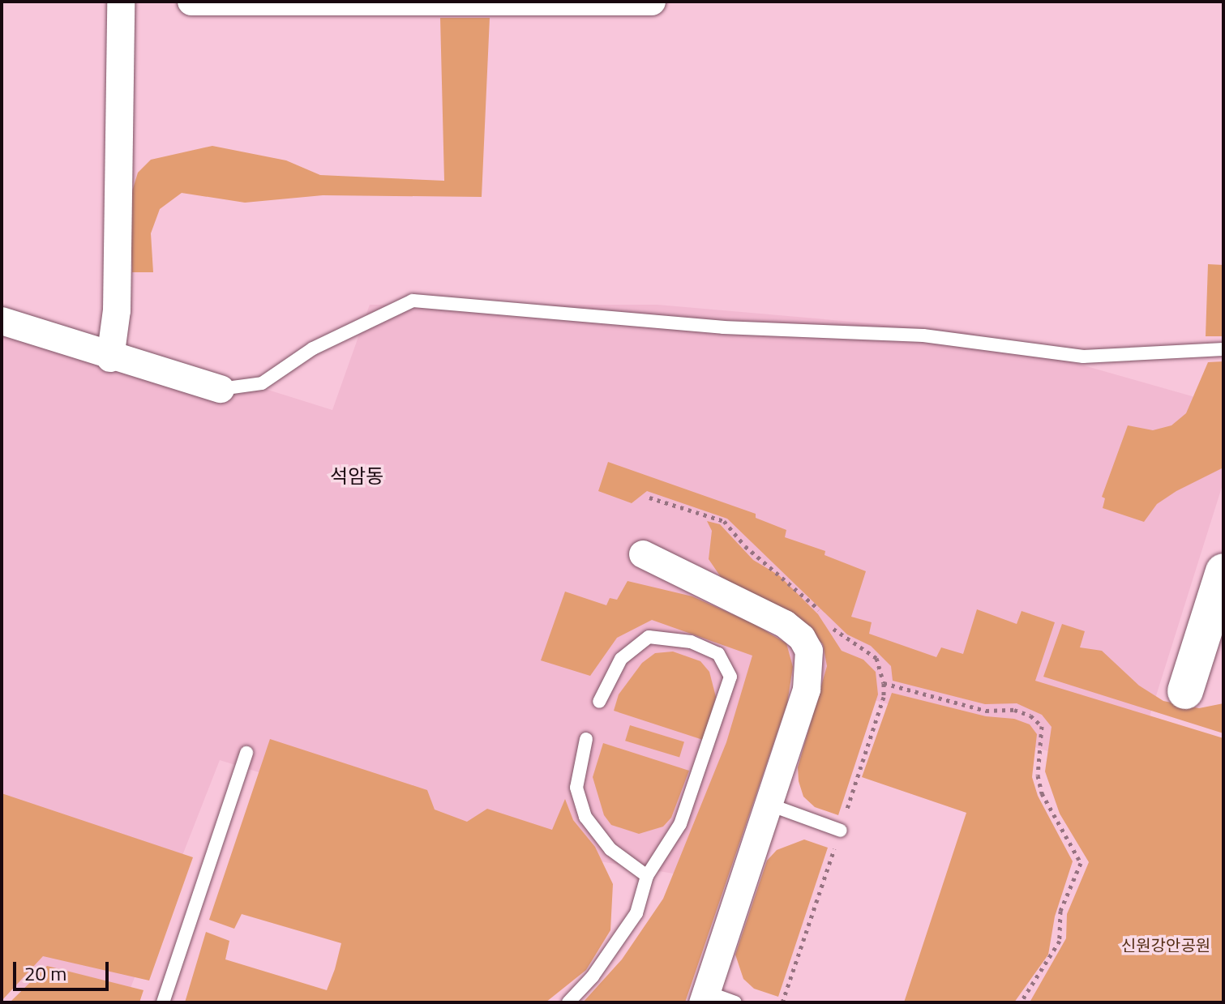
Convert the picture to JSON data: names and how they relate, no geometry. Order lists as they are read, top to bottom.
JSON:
{
  "districts": ["석암동"],
  "parks": ["신원강안공원"],
  "scale_bar": "20 m"
}
